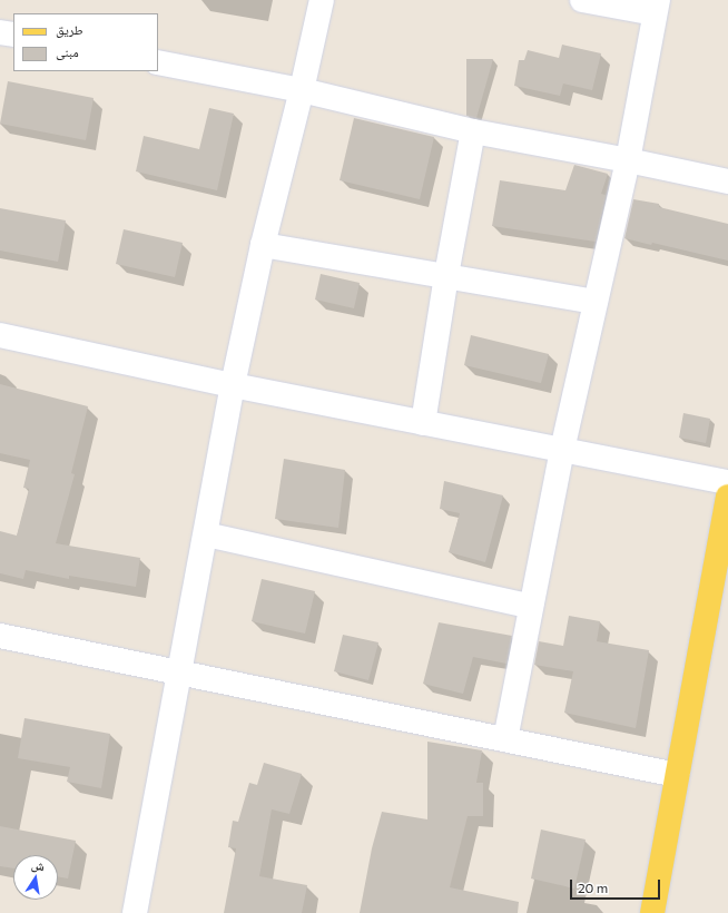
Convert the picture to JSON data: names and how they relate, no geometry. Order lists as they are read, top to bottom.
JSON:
{
  "legend": ["طريق", "مبنى"],
  "scale_bar": "20 m",
  "north": "top"
}
